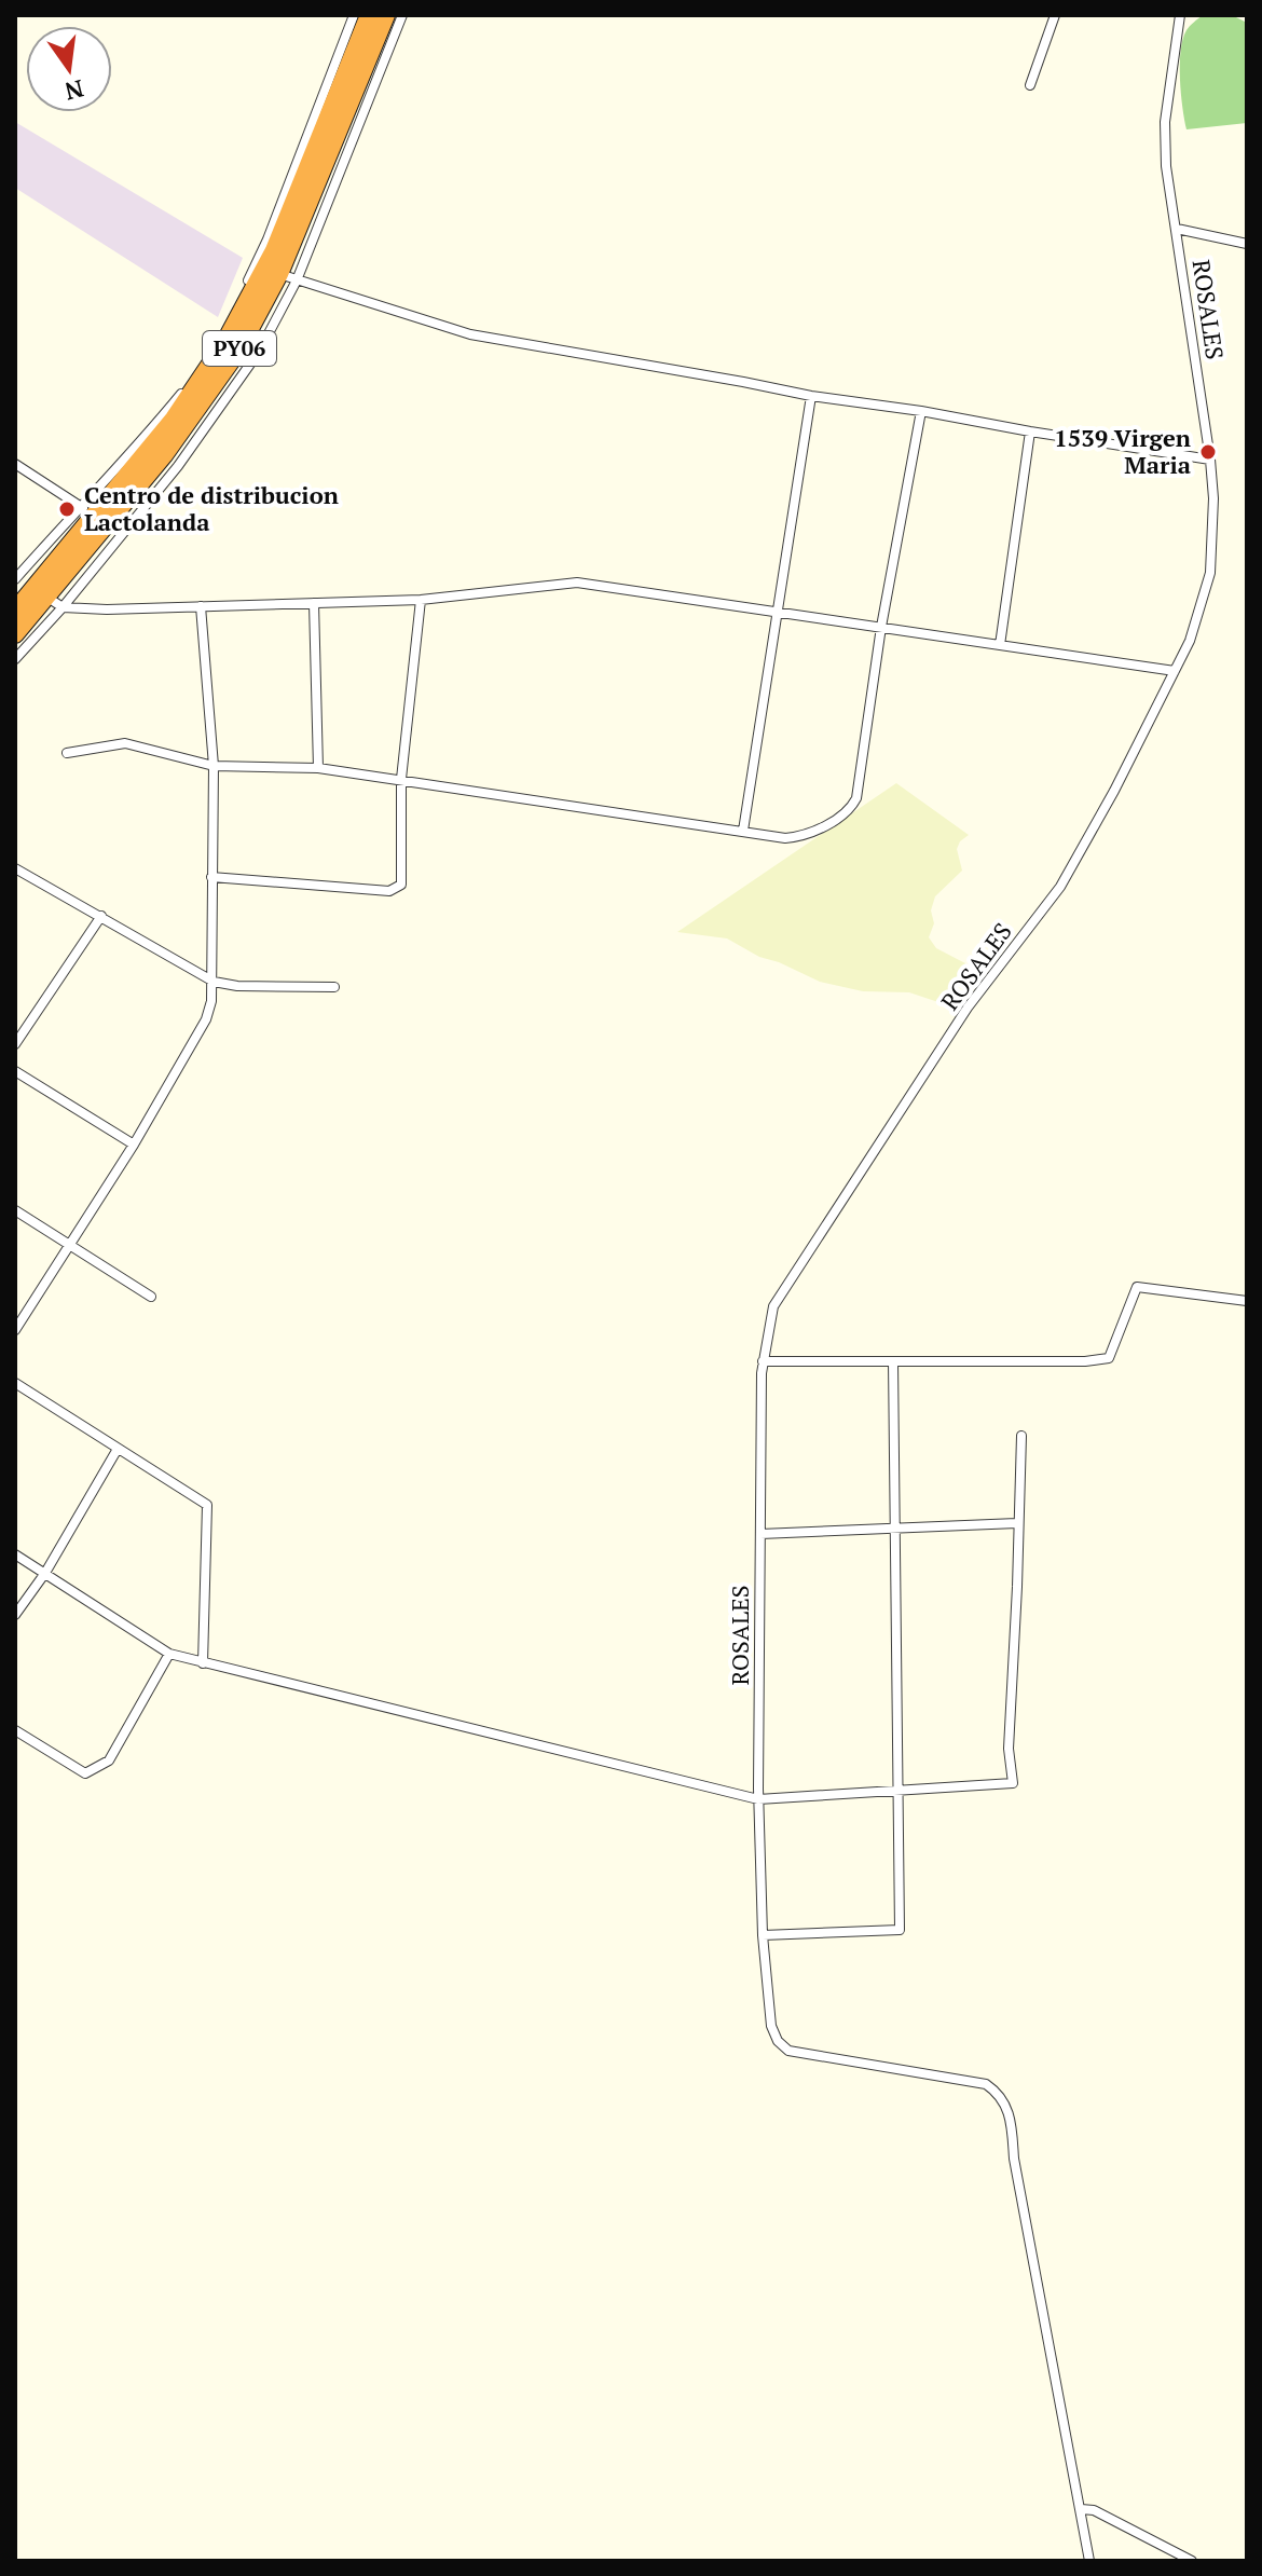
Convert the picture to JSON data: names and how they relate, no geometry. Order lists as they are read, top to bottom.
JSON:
{
  "streets": {
    "highway": ["PY06"],
    "street": ["ROSALES"]
  },
  "places": ["1539 Virgen Maria", "Centro de distribucion Lactolanda"],
  "north": "bottom"
}
